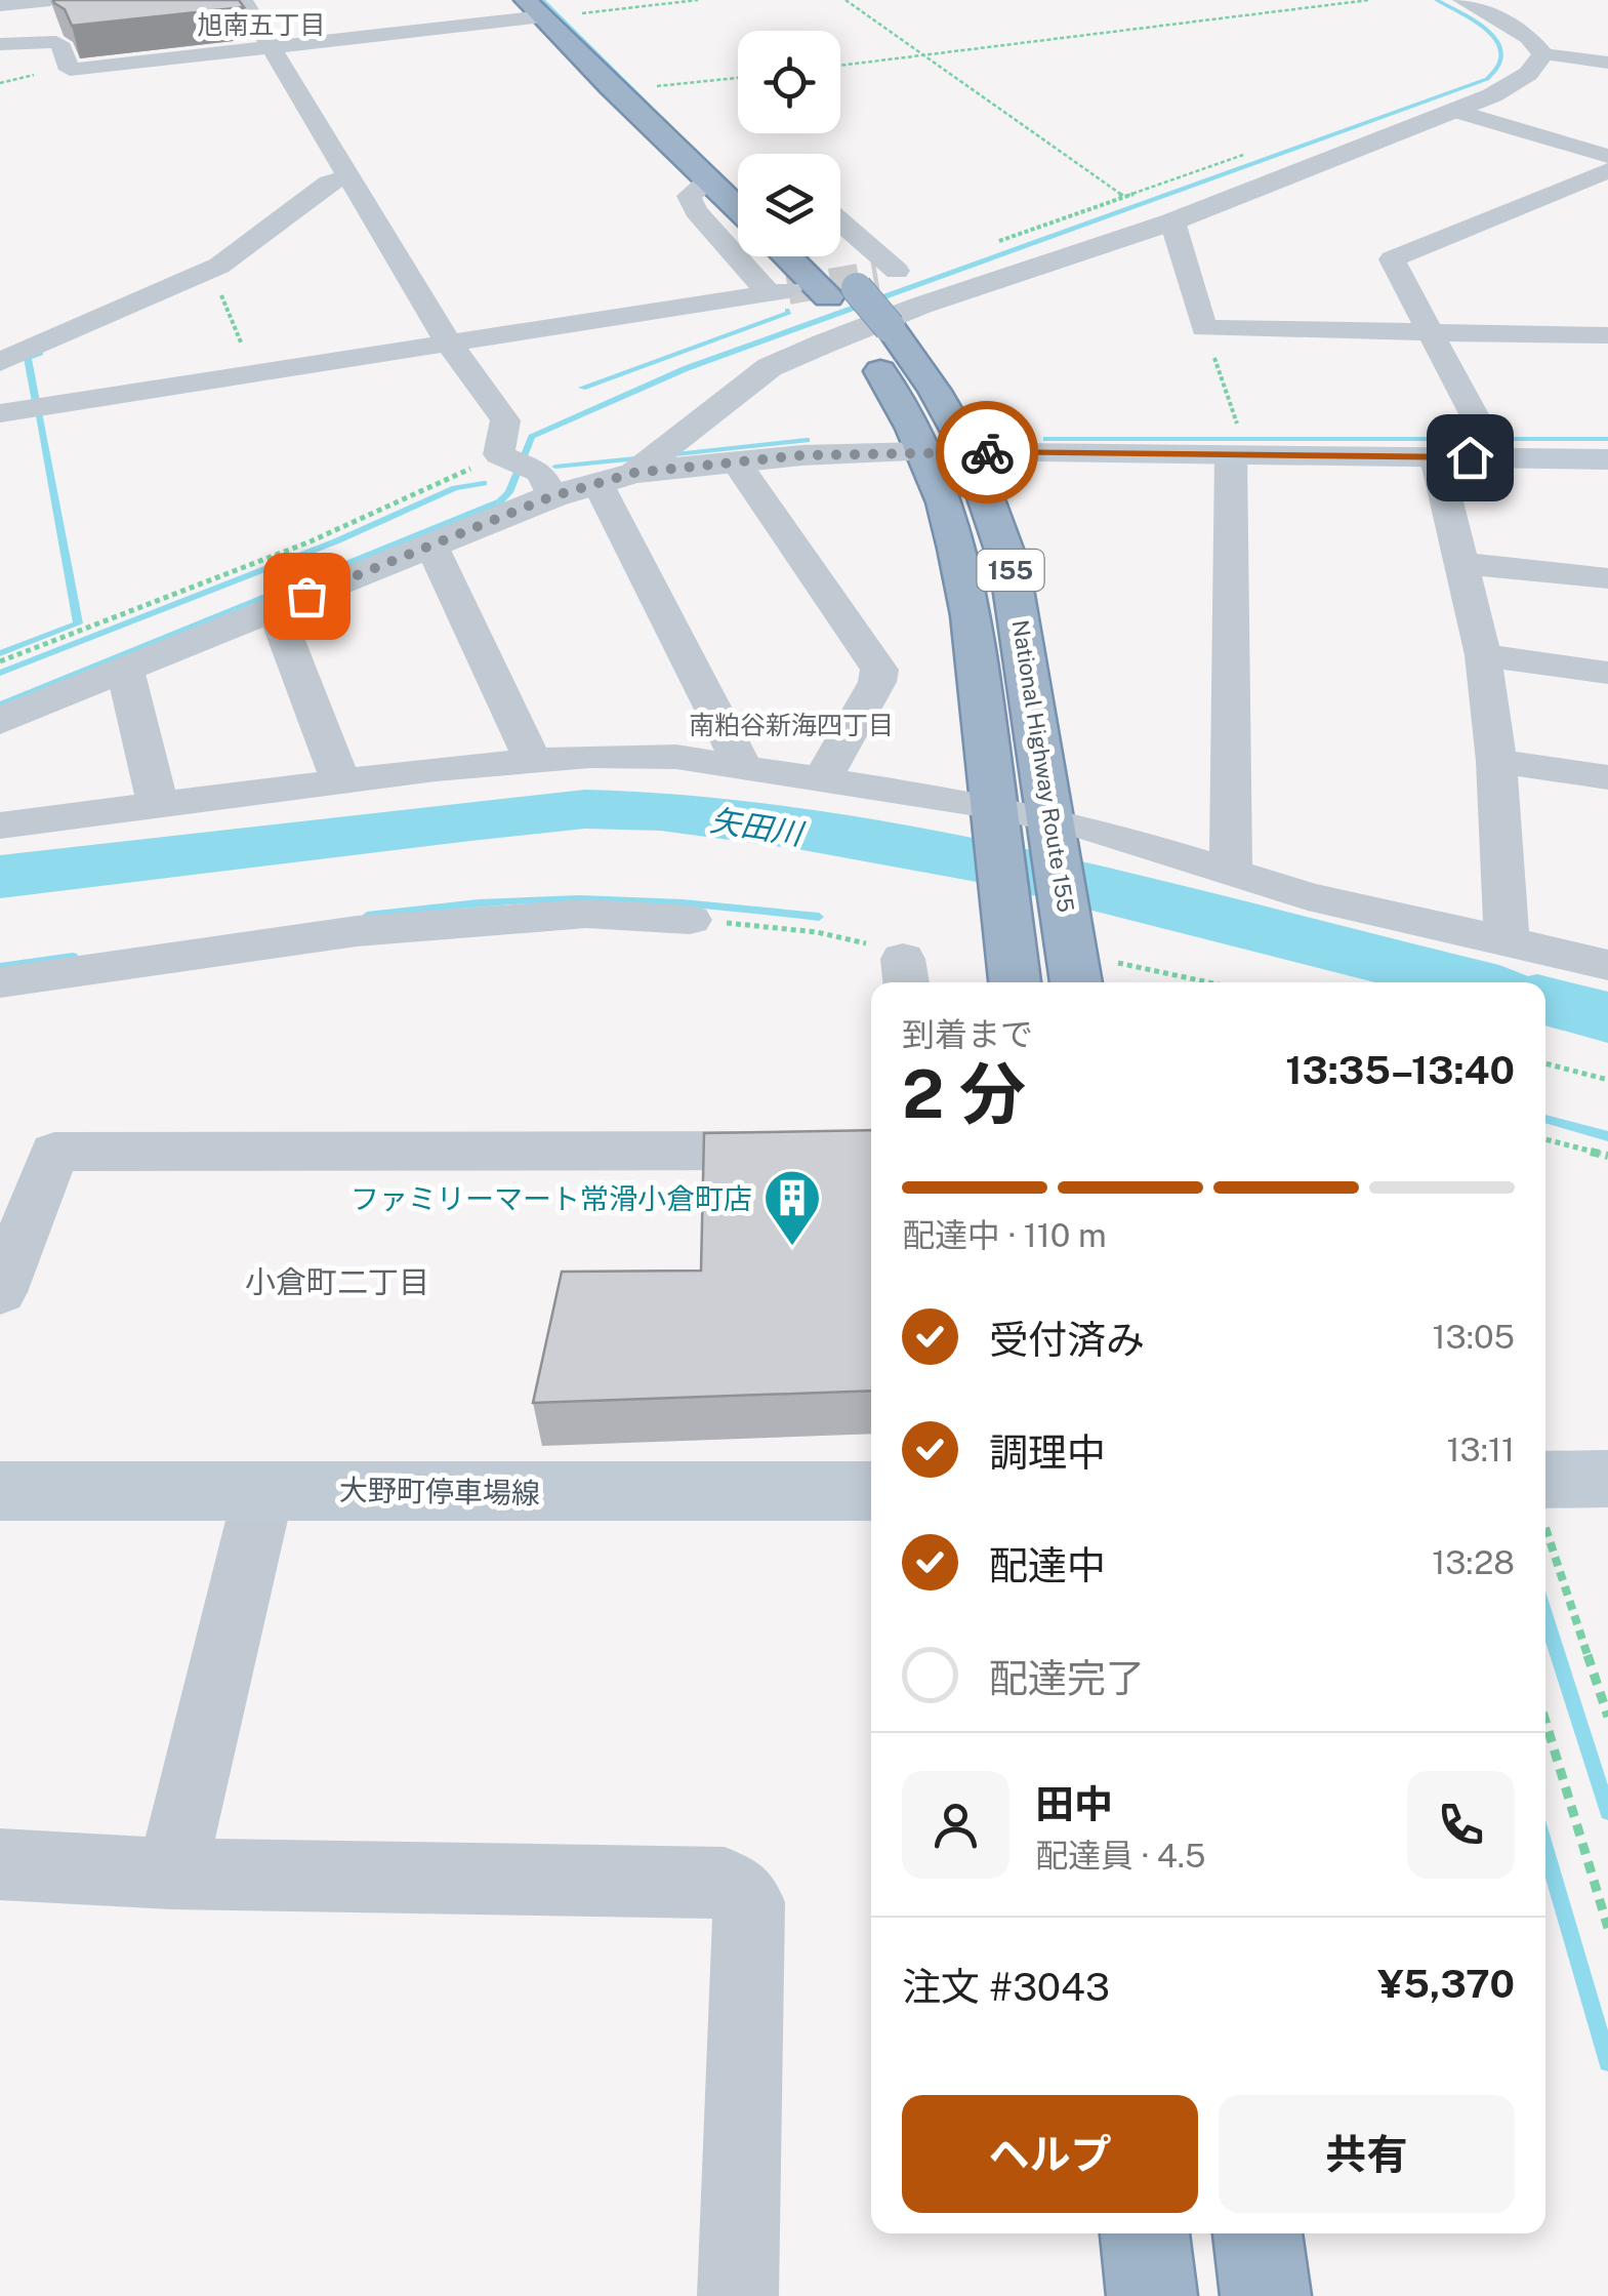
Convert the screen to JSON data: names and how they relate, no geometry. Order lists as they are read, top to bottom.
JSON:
{
  "streets": {
    "highway": ["155", "National Highway Route 155"],
    "main road": ["大野町停車場線"]
  },
  "districts": ["旭南五丁目", "南粕谷新海四丁目", "小倉町二丁目"],
  "water": ["矢田川"],
  "places": {
    "building": ["ファミリーマート常滑小倉町店"]
  },
  "page": {
    "heading": ["2 分", "到着まで", "13:35–13:40"],
    "panel": [
      "田中",
      "配達員 · 4.5",
      "注文 #3043",
      "¥5,370"
    ],
    "bar": "配達中 · 110 m",
    "list": [
      ["受付済み", "13:05"],
      ["調理中", "13:11"],
      ["配達中", "13:28"],
      "配達完了"
    ],
    "buttons": ["ヘルプ", "共有"]
  }
}
